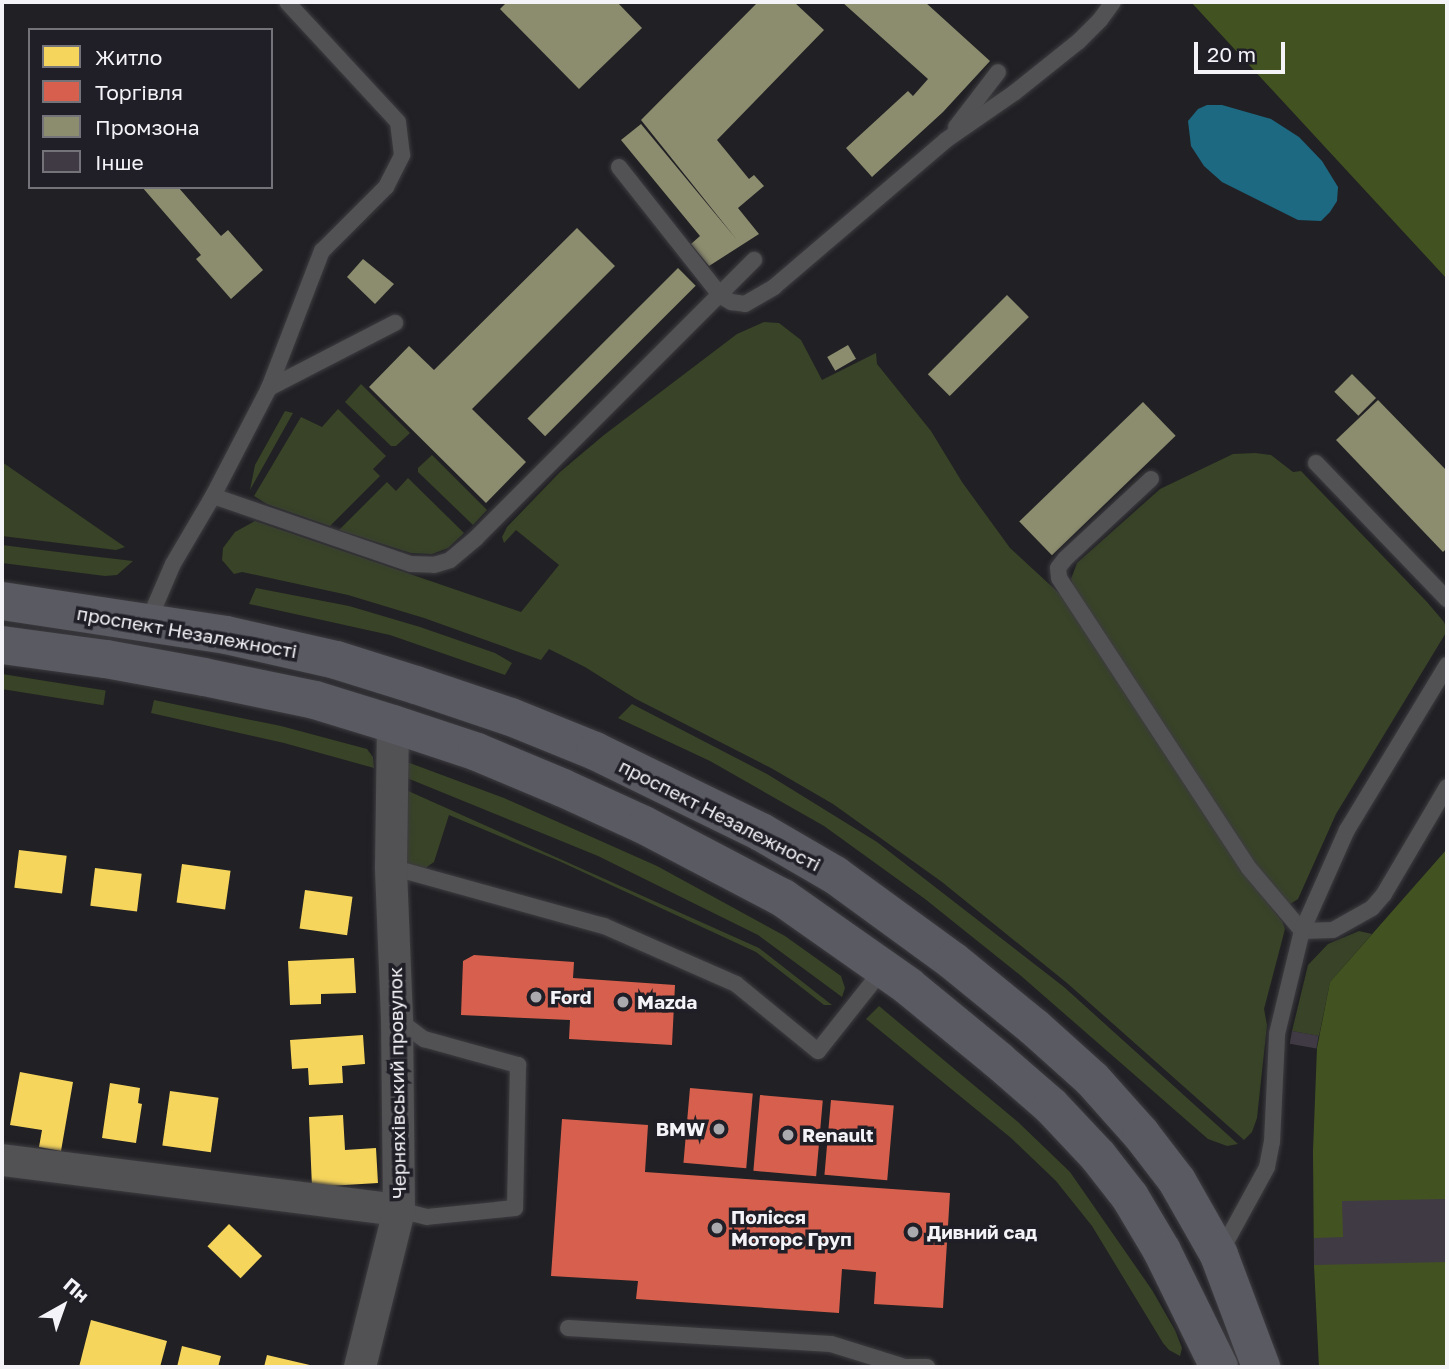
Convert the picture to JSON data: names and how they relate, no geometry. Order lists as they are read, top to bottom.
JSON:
{
  "streets": {
    "main road": ["проспект Незалежності"],
    "street": ["Черняхівський провулок"]
  },
  "places": [
    "Ford",
    "Mazda",
    "BMW",
    "Renault",
    "Полісся Моторс Груп",
    "Дивний сад"
  ],
  "legend": [
    "Житло",
    "Торгівля",
    "Промзона",
    "Інше"
  ],
  "scale_bar": "20 m",
  "north": "top right"
}
